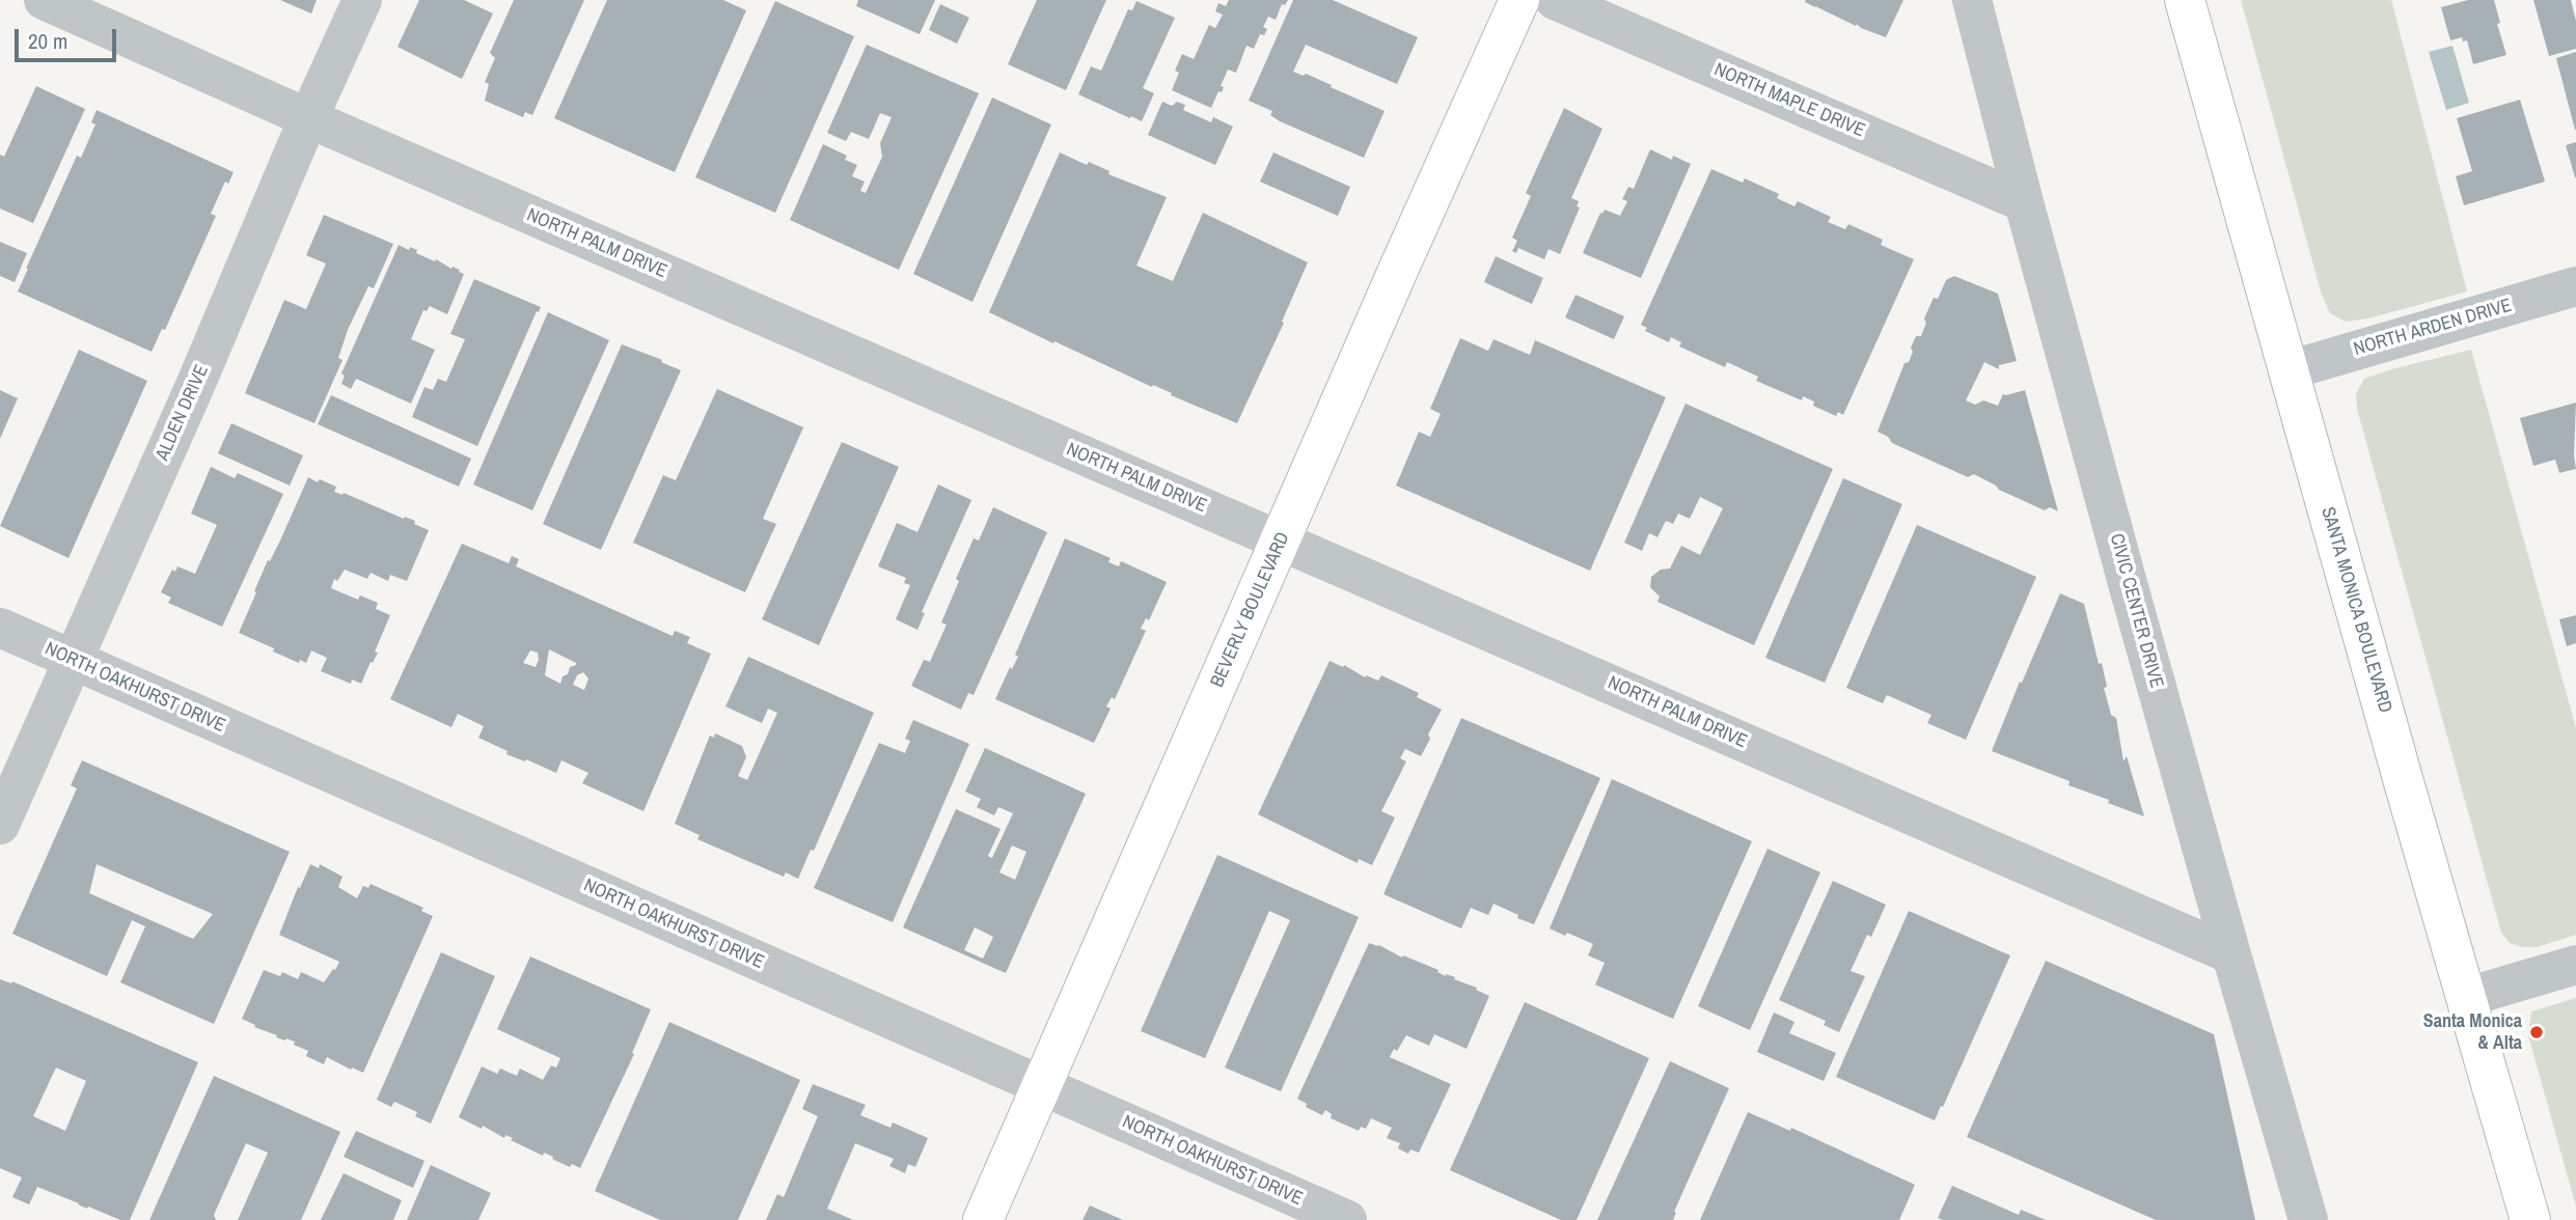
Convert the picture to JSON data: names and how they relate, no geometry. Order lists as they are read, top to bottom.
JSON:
{
  "streets": {
    "main road": ["BEVERLY BOULEVARD", "SANTA MONICA BOULEVARD"],
    "street": [
      "NORTH MAPLE DRIVE",
      "NORTH PALM DRIVE",
      "NORTH ARDEN DRIVE",
      "ALDEN DRIVE",
      "CIVIC CENTER DRIVE",
      "NORTH OAKHURST DRIVE"
    ]
  },
  "crossings": [
    ["NORTH MAPLE DRIVE", "CIVIC CENTER DRIVE"],
    ["NORTH PALM DRIVE", "ALDEN DRIVE"],
    ["NORTH PALM DRIVE", "BEVERLY BOULEVARD"],
    ["NORTH PALM DRIVE", "CIVIC CENTER DRIVE"],
    ["NORTH ARDEN DRIVE", "SANTA MONICA BOULEVARD"],
    ["ALDEN DRIVE", "NORTH OAKHURST DRIVE"],
    ["BEVERLY BOULEVARD", "NORTH OAKHURST DRIVE"]
  ],
  "places": ["Santa Monica & Alta"],
  "scale_bar": "20 m"
}
